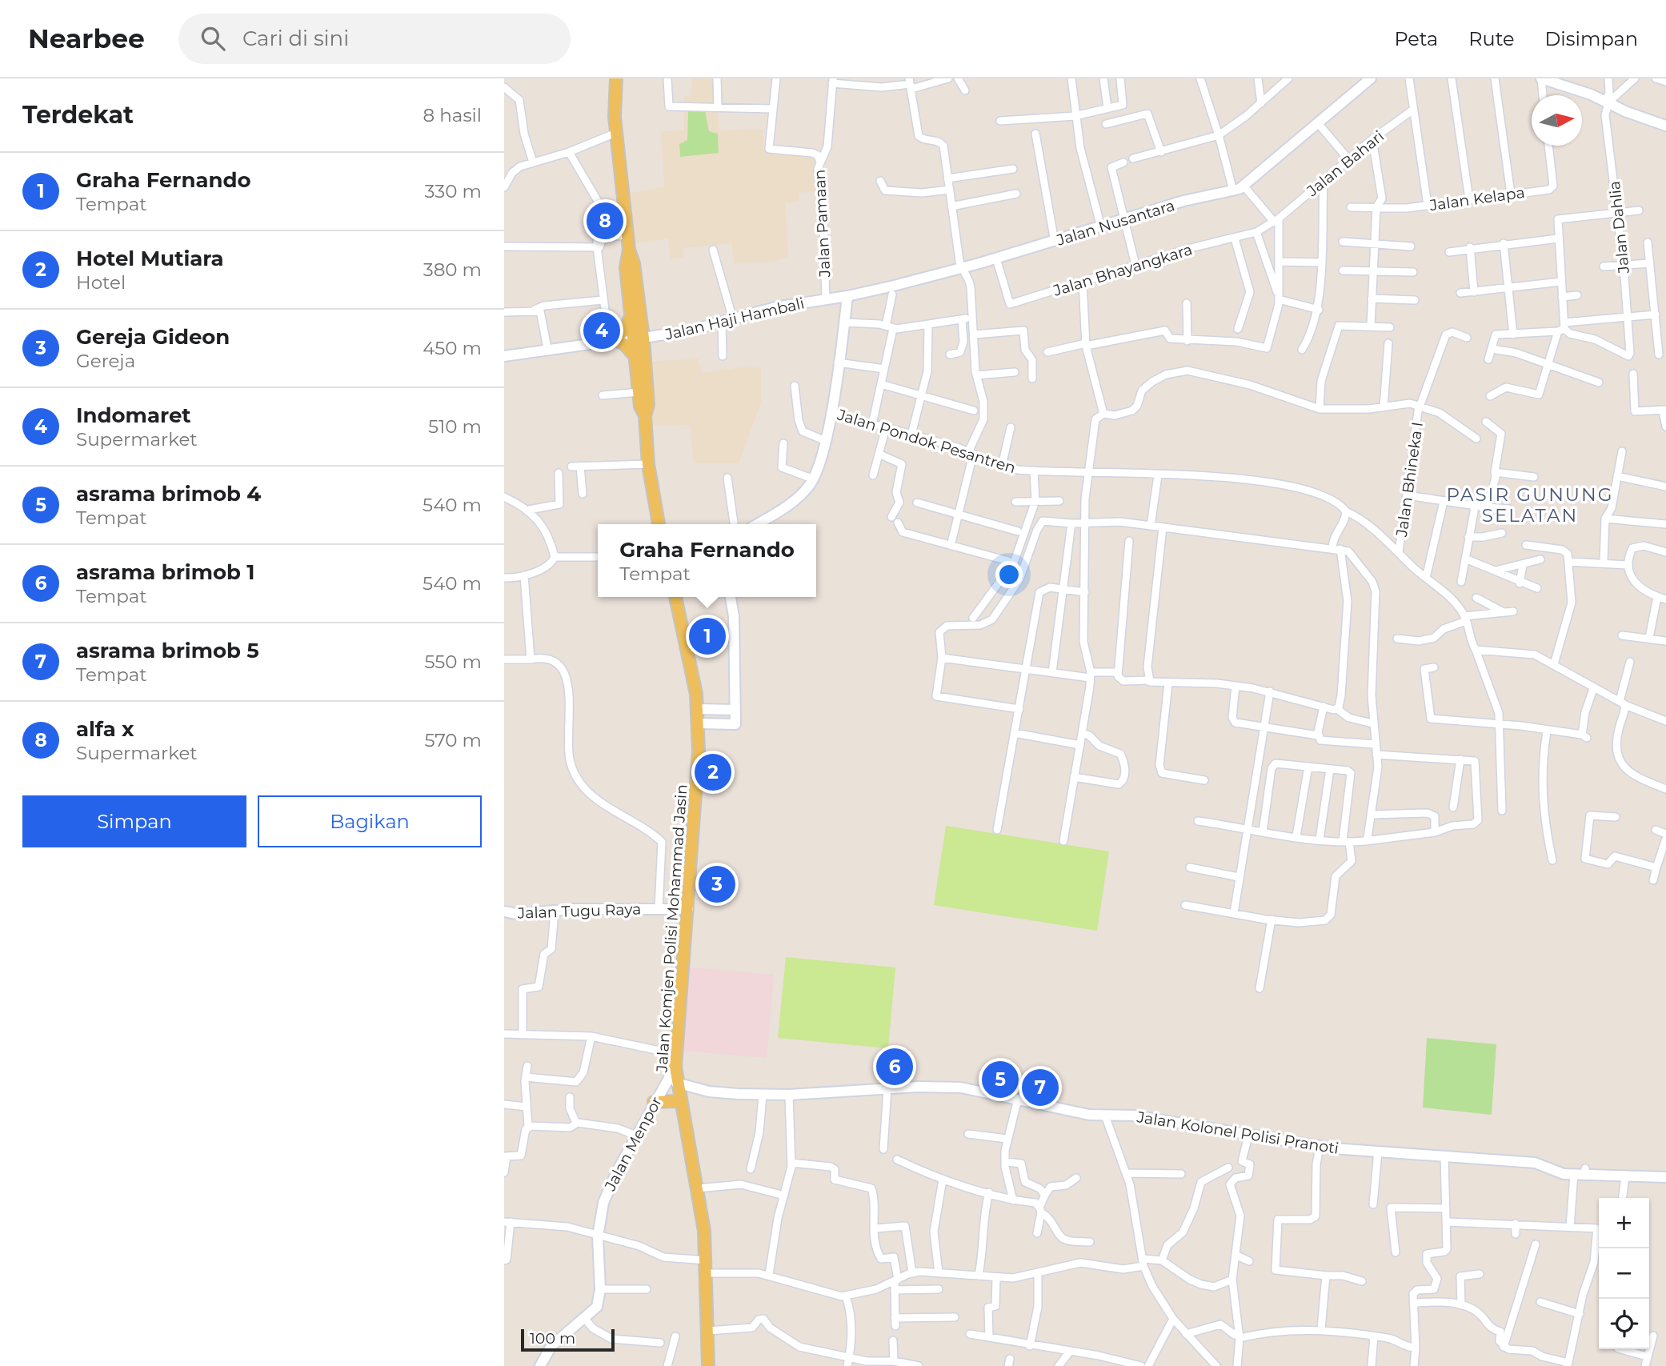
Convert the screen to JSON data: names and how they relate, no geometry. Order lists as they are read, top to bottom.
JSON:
{
  "streets": {
    "main road": ["Jalan Komjen Polisi Mohammad Jasin"],
    "street": [
      "Jalan Bahari",
      "Jalan Kelapa",
      "Jalan Nusantara",
      "Jalan Pamaan",
      "Jalan Dahlia",
      "Jalan Bhayangkara",
      "Jalan Haji Hambali",
      "Jalan Pondok Pesantren",
      "Jalan Bhineka I",
      "Jalan Tugu Raya",
      "Jalan Kolonel Polisi Pranoti",
      "Jalan Menpor"
    ]
  },
  "crossings": [
    ["Jalan Bahari", "Jalan Bhayangkara"],
    ["Jalan Nusantara", "Jalan Pamaan"],
    ["Jalan Nusantara", "Jalan Bhayangkara"],
    ["Jalan Nusantara", "Jalan Haji Hambali"],
    ["Jalan Pamaan", "Jalan Haji Hambali"],
    ["Jalan Pondok Pesantren", "Jalan Bhineka I"],
    ["Jalan Tugu Raya", "Jalan Komjen Polisi Mohammad Jasin"],
    ["Jalan Komjen Polisi Mohammad Jasin", "Jalan Kolonel Polisi Pranoti"],
    ["Jalan Komjen Polisi Mohammad Jasin", "Jalan Menpor"]
  ],
  "districts": ["PASIR GUNUNG SELATAN"],
  "scale_bar": "100 m",
  "north": "right",
  "page": {
    "header": "Nearbee",
    "search": "Cari di sini",
    "nav": ["Peta", "Rute", "Disimpan"],
    "heading": ["Terdekat", "8 hasil"],
    "list": [
      {
        "mark": "1",
        "name": "Graha Fernando",
        "note": "Tempat",
        "value": "330 m"
      },
      {
        "mark": "2",
        "name": "Hotel Mutiara",
        "note": "Hotel",
        "value": "380 m"
      },
      {
        "mark": "3",
        "name": "Gereja Gideon",
        "note": "Gereja",
        "value": "450 m"
      },
      {
        "mark": "4",
        "name": "Indomaret",
        "note": "Supermarket",
        "value": "510 m"
      },
      {
        "mark": "5",
        "name": "asrama brimob 4",
        "note": "Tempat",
        "value": "540 m"
      },
      {
        "mark": "6",
        "name": "asrama brimob 1",
        "note": "Tempat",
        "value": "540 m"
      },
      {
        "mark": "7",
        "name": "asrama brimob 5",
        "note": "Tempat",
        "value": "550 m"
      },
      {
        "mark": "8",
        "name": "alfa x",
        "note": "Supermarket",
        "value": "570 m"
      }
    ],
    "pins": [
      "8",
      "4",
      "1",
      "2",
      "3",
      "6",
      "5",
      "7"
    ],
    "popup": ["Graha Fernando", "Tempat"],
    "buttons": ["Simpan", "Bagikan"],
    "map_buttons": ["+", "−"],
    "scale": "100 m"
  }
}
